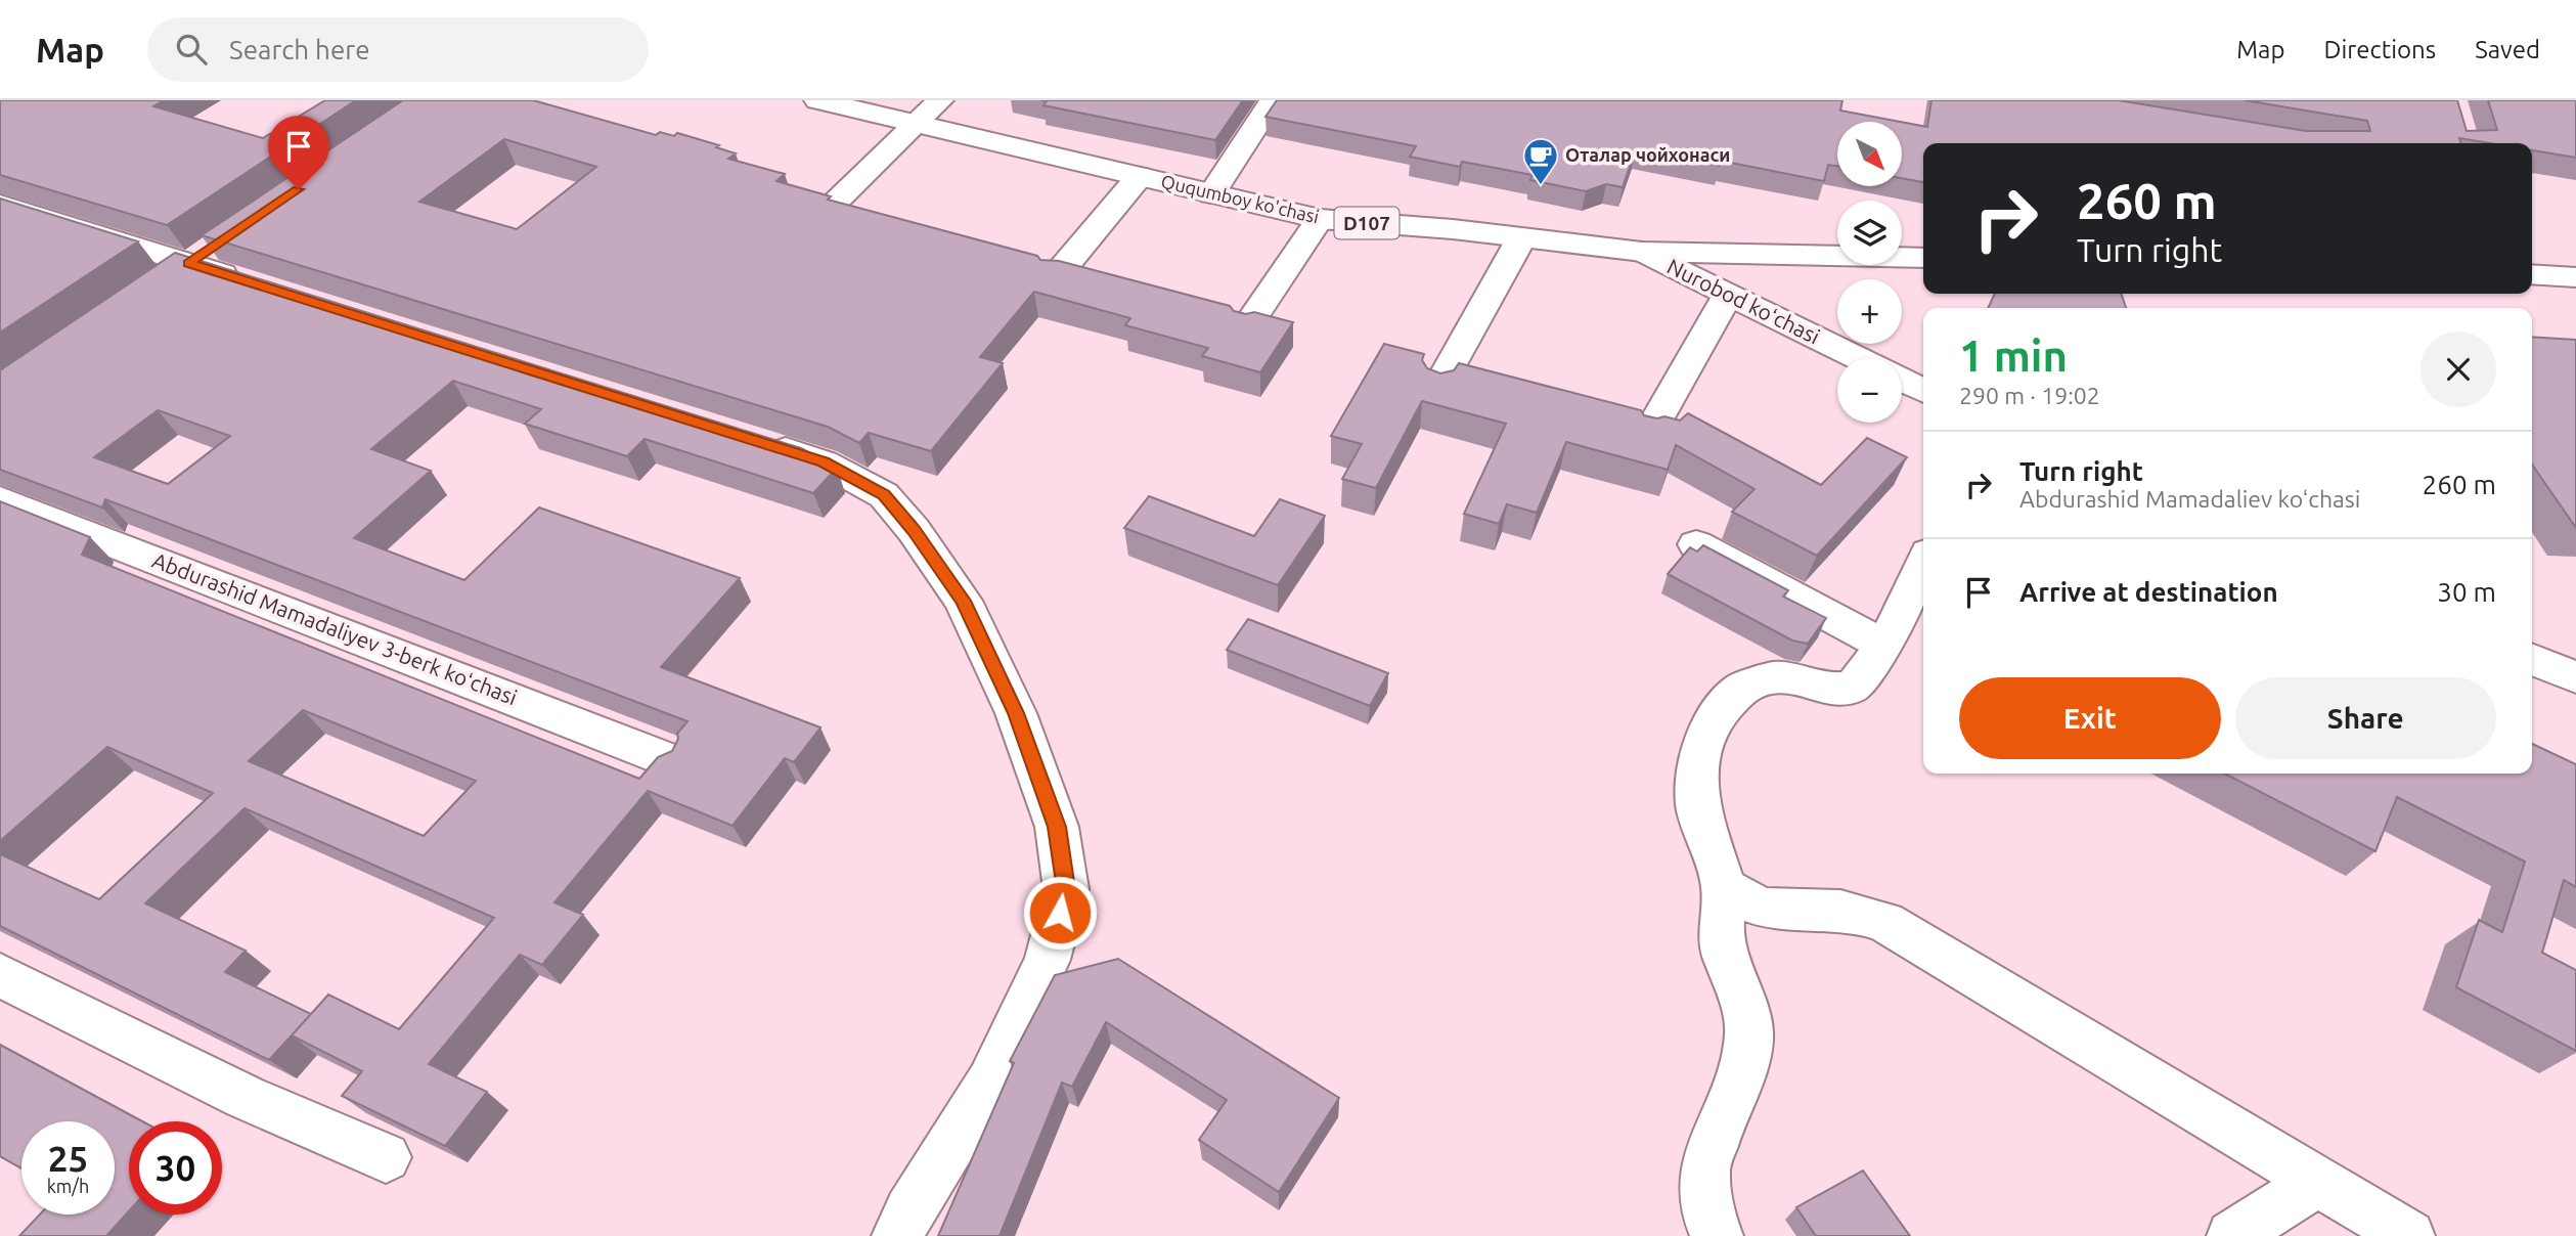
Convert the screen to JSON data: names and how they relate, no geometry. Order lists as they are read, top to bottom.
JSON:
{
  "streets": {
    "street": [
      "Ququmboy ko'chasi",
      "D107",
      "Nurobod koʻchasi",
      "Abdurashid Mamadaliyev 3-berk koʻchasi"
    ]
  },
  "crossings": [
    ["Ququmboy ko'chasi", "Nurobod koʻchasi"]
  ],
  "places": {
    "cafe": ["Оталар чойхонаси"]
  },
  "north": "bottom right",
  "page": {
    "header": "Map",
    "search": "Search here",
    "nav": ["Map", "Directions", "Saved"],
    "map_buttons": ["+", "−"],
    "turn": ["260 m", "Turn right"],
    "heading": ["1 min", "290 m · 19:02"],
    "list": [
      {
        "name": "Turn right",
        "note": "Abdurashid Mamadaliev koʻchasi",
        "value": "260 m"
      },
      {
        "name": "Arrive at destination",
        "value": "30 m"
      }
    ],
    "buttons": ["Exit", "Share"],
    "speed": "25 km/h",
    "limit": "30"
  }
}
